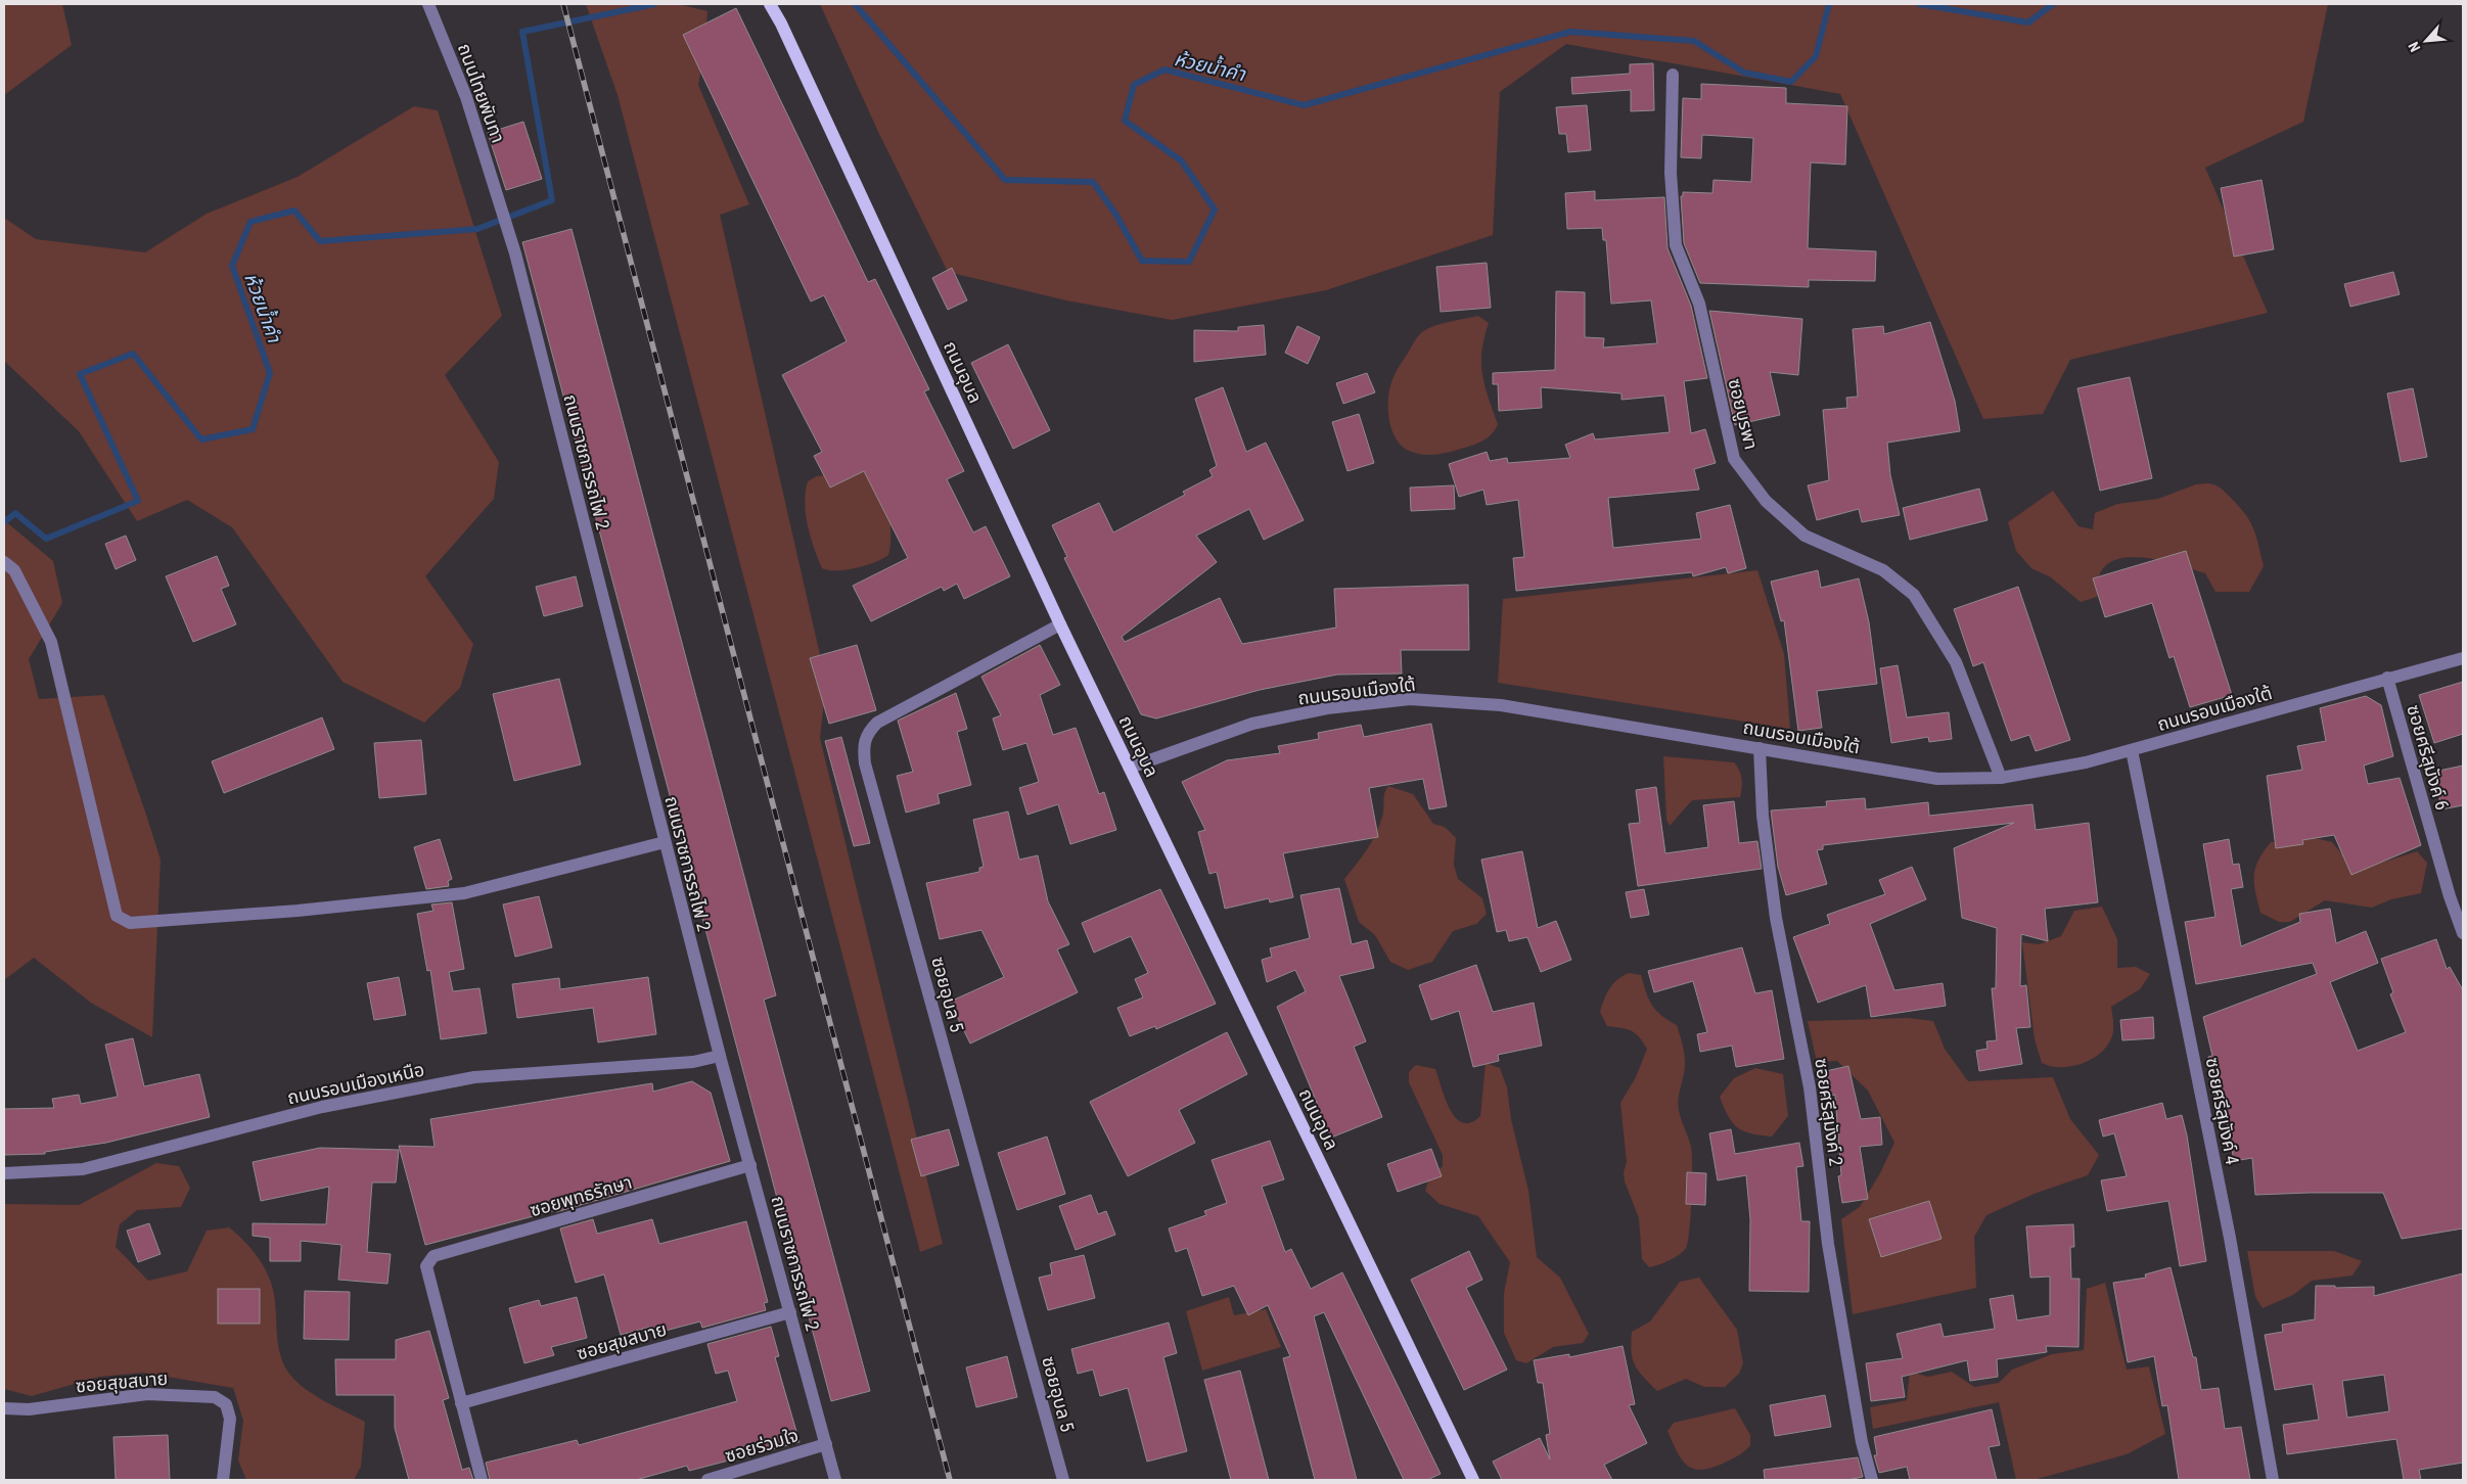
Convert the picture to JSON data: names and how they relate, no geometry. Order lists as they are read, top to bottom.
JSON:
{
  "streets": {
    "main road": ["ถนนอุบล"],
    "street": [
      "ถนนไทยพันทา",
      "ซอยบูรพา",
      "ถนนราชการรถไฟ 2",
      "ถนนรอบเมืองใต้",
      "ซอยศรีสุมังค์ 6",
      "ซอยอุบล 5",
      "ถนนรอบเมืองเหนือ",
      "ซอยศรีสุมังค์ 4",
      "ซอยศรีสุมังค์ 2",
      "ซอยพุทธรักษา",
      "ซอยสุขสบาย",
      "ซอยร่วมใจ"
    ]
  },
  "crossings": [
    ["ถนนไทยพันทา", "ถนนราชการรถไฟ 2"],
    ["ถนนอุบล", "ถนนรอบเมืองใต้"],
    ["ถนนอุบล", "ซอยอุบล 5"],
    ["ซอยบูรพา", "ถนนรอบเมืองใต้"],
    ["ถนนราชการรถไฟ 2", "ถนนรอบเมืองเหนือ"],
    ["ถนนราชการรถไฟ 2", "ซอยพุทธรักษา"],
    ["ถนนราชการรถไฟ 2", "ซอยสุขสบาย"],
    ["ถนนราชการรถไฟ 2", "ซอยร่วมใจ"],
    ["ถนนรอบเมืองใต้", "ซอยศรีสุมังค์ 6"],
    ["ถนนรอบเมืองใต้", "ซอยศรีสุมังค์ 4"],
    ["ถนนรอบเมืองใต้", "ซอยศรีสุมังค์ 2"],
    ["ซอยพุทธรักษา", "ซอยสุขสบาย"]
  ],
  "water": ["ห้วยน้ำคำ"],
  "north": "bottom left"
}
